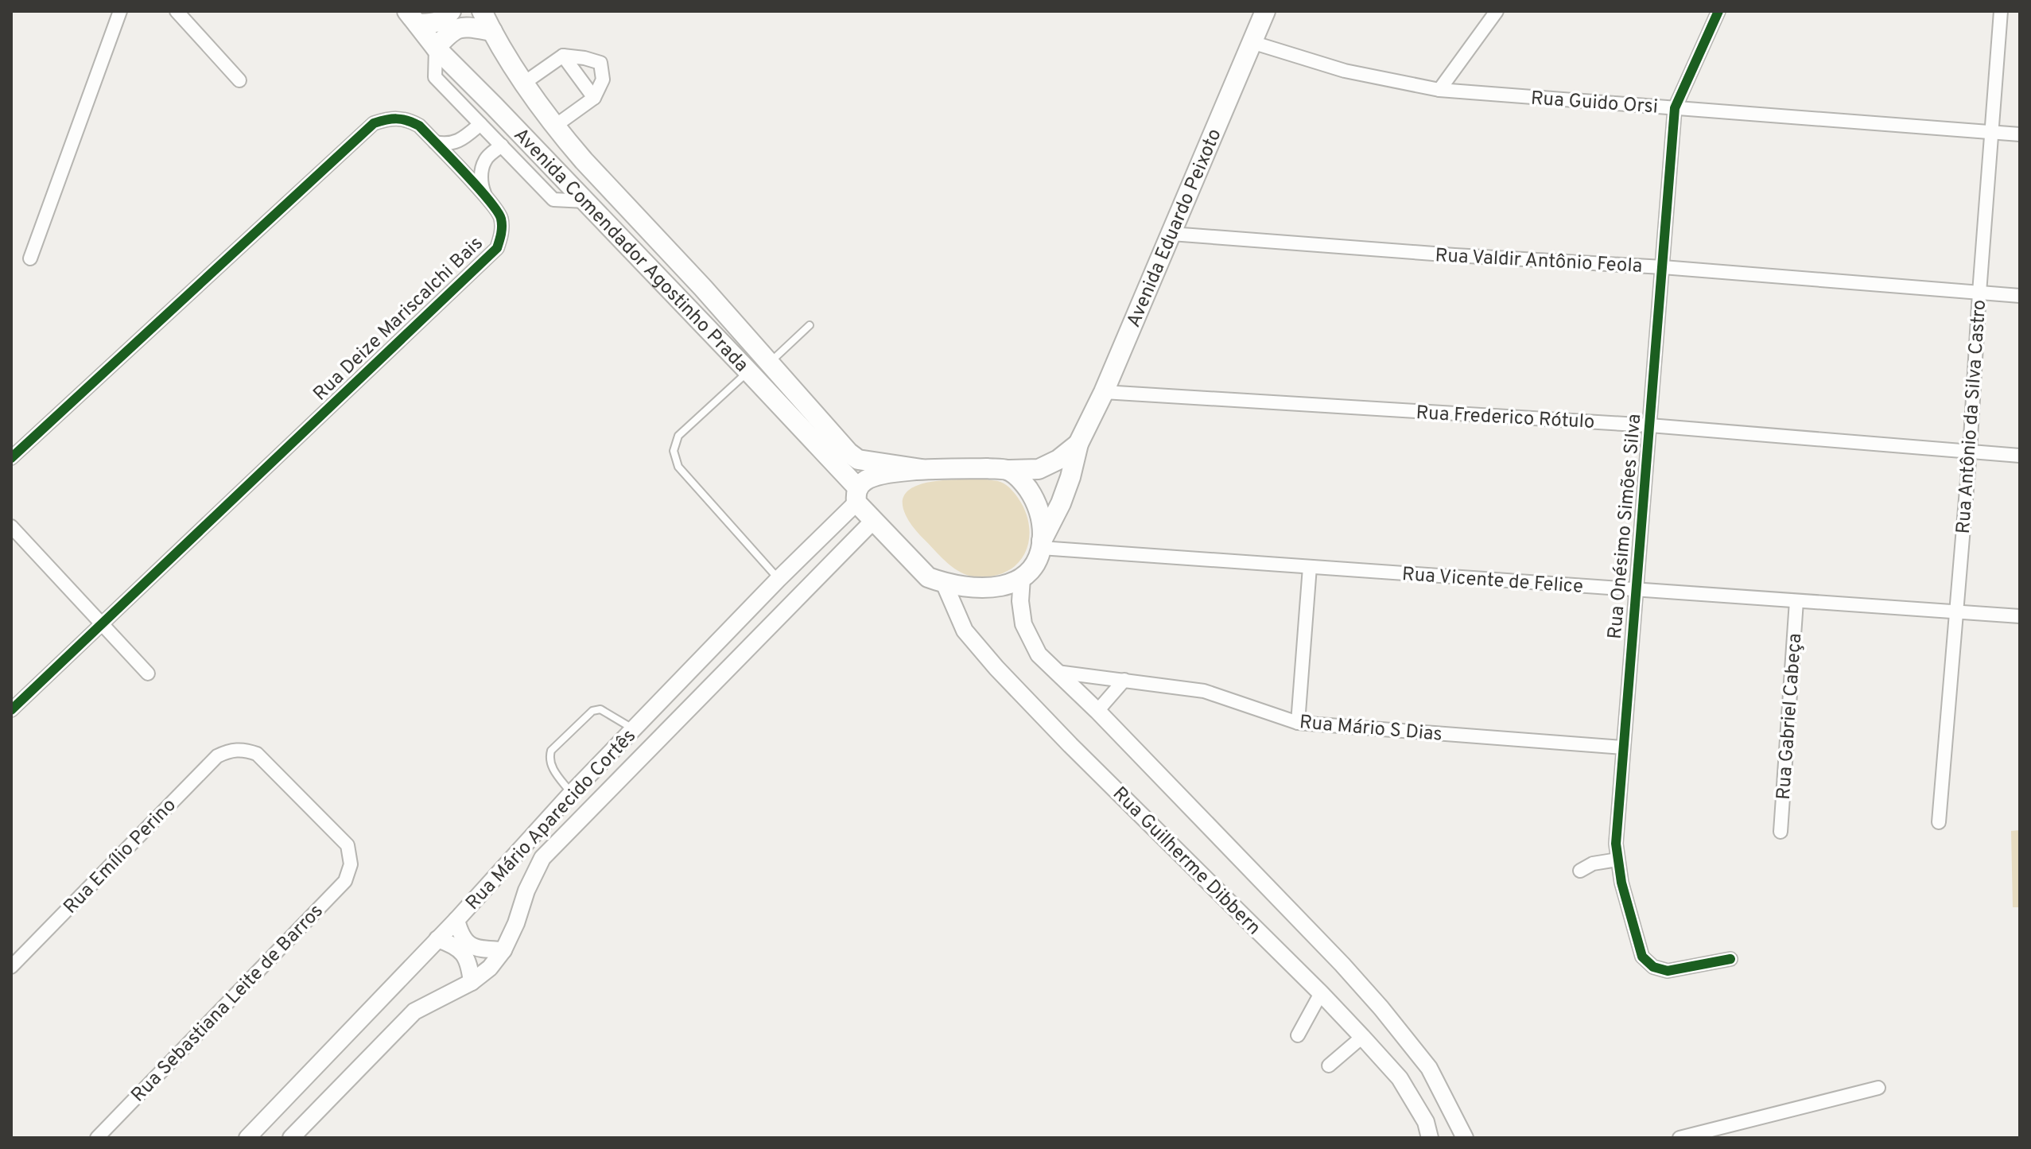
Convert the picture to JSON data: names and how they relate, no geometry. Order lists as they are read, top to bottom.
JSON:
{
  "streets": {
    "main road": ["Avenida Eduardo Peixoto", "Avenida Comendador Agostinho Prada"],
    "street": [
      "Rua Guido Orsi",
      "Rua Valdir Antônio Feola",
      "Rua Deize Mariscalchi Bais",
      "Rua Frederico Rótulo",
      "Rua Antônio da Silva Castro",
      "Rua Onésimo Simões Silva",
      "Rua Vicente de Felice",
      "Rua Gabriel Cabeça",
      "Rua Mário S Dias",
      "Rua Mário Aparecido Cortês",
      "Rua Emílio Perino",
      "Rua Guilherme Dibbern",
      "Rua Sebastiana Leite de Barros"
    ]
  },
  "crossings": [
    ["Rua Guido Orsi", "Avenida Eduardo Peixoto"],
    ["Rua Guido Orsi", "Rua Antônio da Silva Castro"],
    ["Rua Guido Orsi", "Rua Onésimo Simões Silva"],
    ["Avenida Eduardo Peixoto", "Avenida Comendador Agostinho Prada"],
    ["Avenida Eduardo Peixoto", "Rua Valdir Antônio Feola"],
    ["Avenida Eduardo Peixoto", "Rua Frederico Rótulo"],
    ["Avenida Eduardo Peixoto", "Rua Vicente de Felice"],
    ["Avenida Eduardo Peixoto", "Rua Guilherme Dibbern"],
    ["Avenida Comendador Agostinho Prada", "Rua Mário Aparecido Cortês"],
    ["Avenida Comendador Agostinho Prada", "Rua Guilherme Dibbern"],
    ["Rua Valdir Antônio Feola", "Rua Antônio da Silva Castro"],
    ["Rua Valdir Antônio Feola", "Rua Onésimo Simões Silva"],
    ["Rua Frederico Rótulo", "Rua Antônio da Silva Castro"],
    ["Rua Frederico Rótulo", "Rua Onésimo Simões Silva"],
    ["Rua Antônio da Silva Castro", "Rua Vicente de Felice"],
    ["Rua Onésimo Simões Silva", "Rua Vicente de Felice"],
    ["Rua Onésimo Simões Silva", "Rua Mário S Dias"],
    ["Rua Vicente de Felice", "Rua Gabriel Cabeça"],
    ["Rua Mário S Dias", "Rua Guilherme Dibbern"],
    ["Rua Emílio Perino", "Rua Sebastiana Leite de Barros"]
  ]
}
